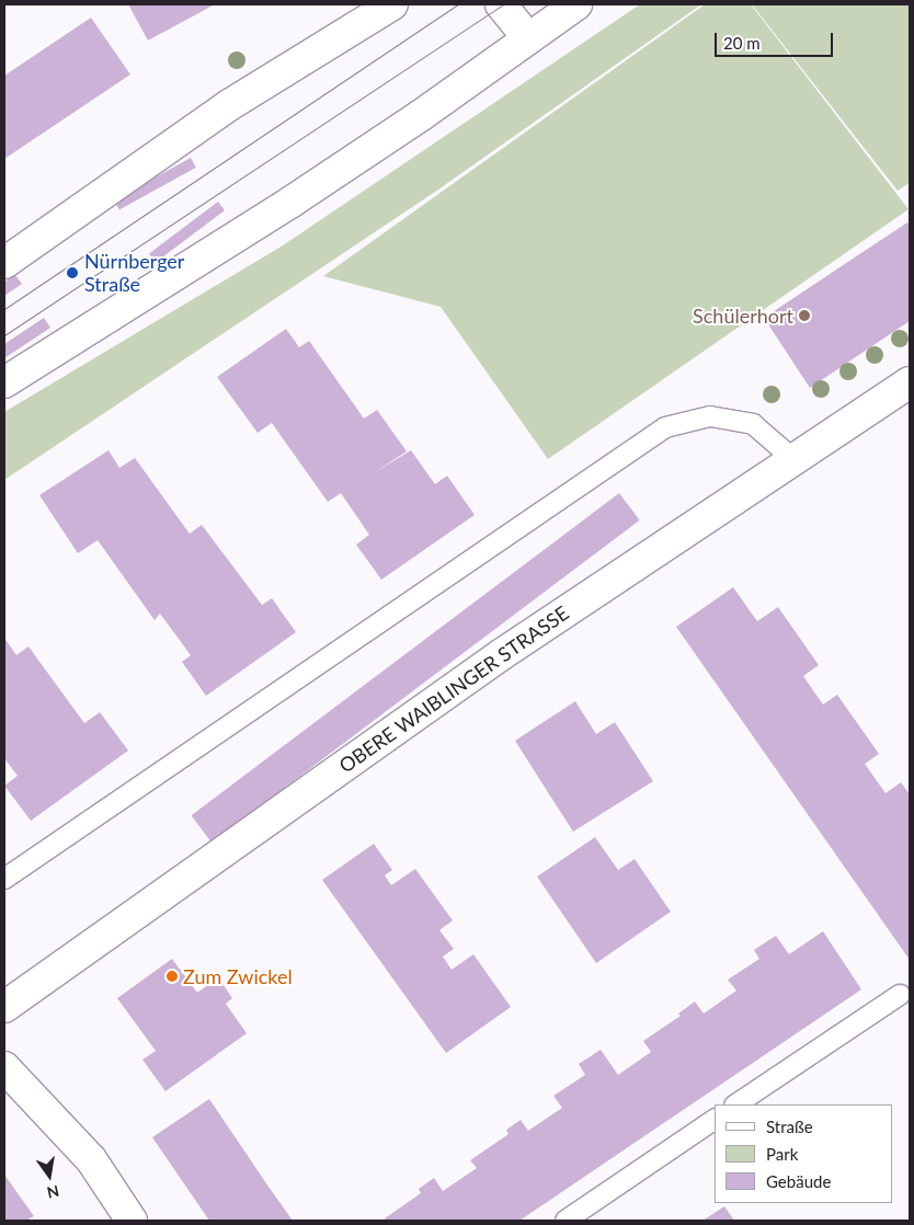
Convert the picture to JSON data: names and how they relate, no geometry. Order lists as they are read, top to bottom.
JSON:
{
  "streets": {
    "street": ["OBERE WAIBLINGER STRASSE"]
  },
  "places": ["Nürnberger Straße", "Schülerhort", "Zum Zwickel"],
  "legend": ["Straße", "Park", "Gebäude"],
  "scale_bar": "20 m",
  "north": "bottom"
}
